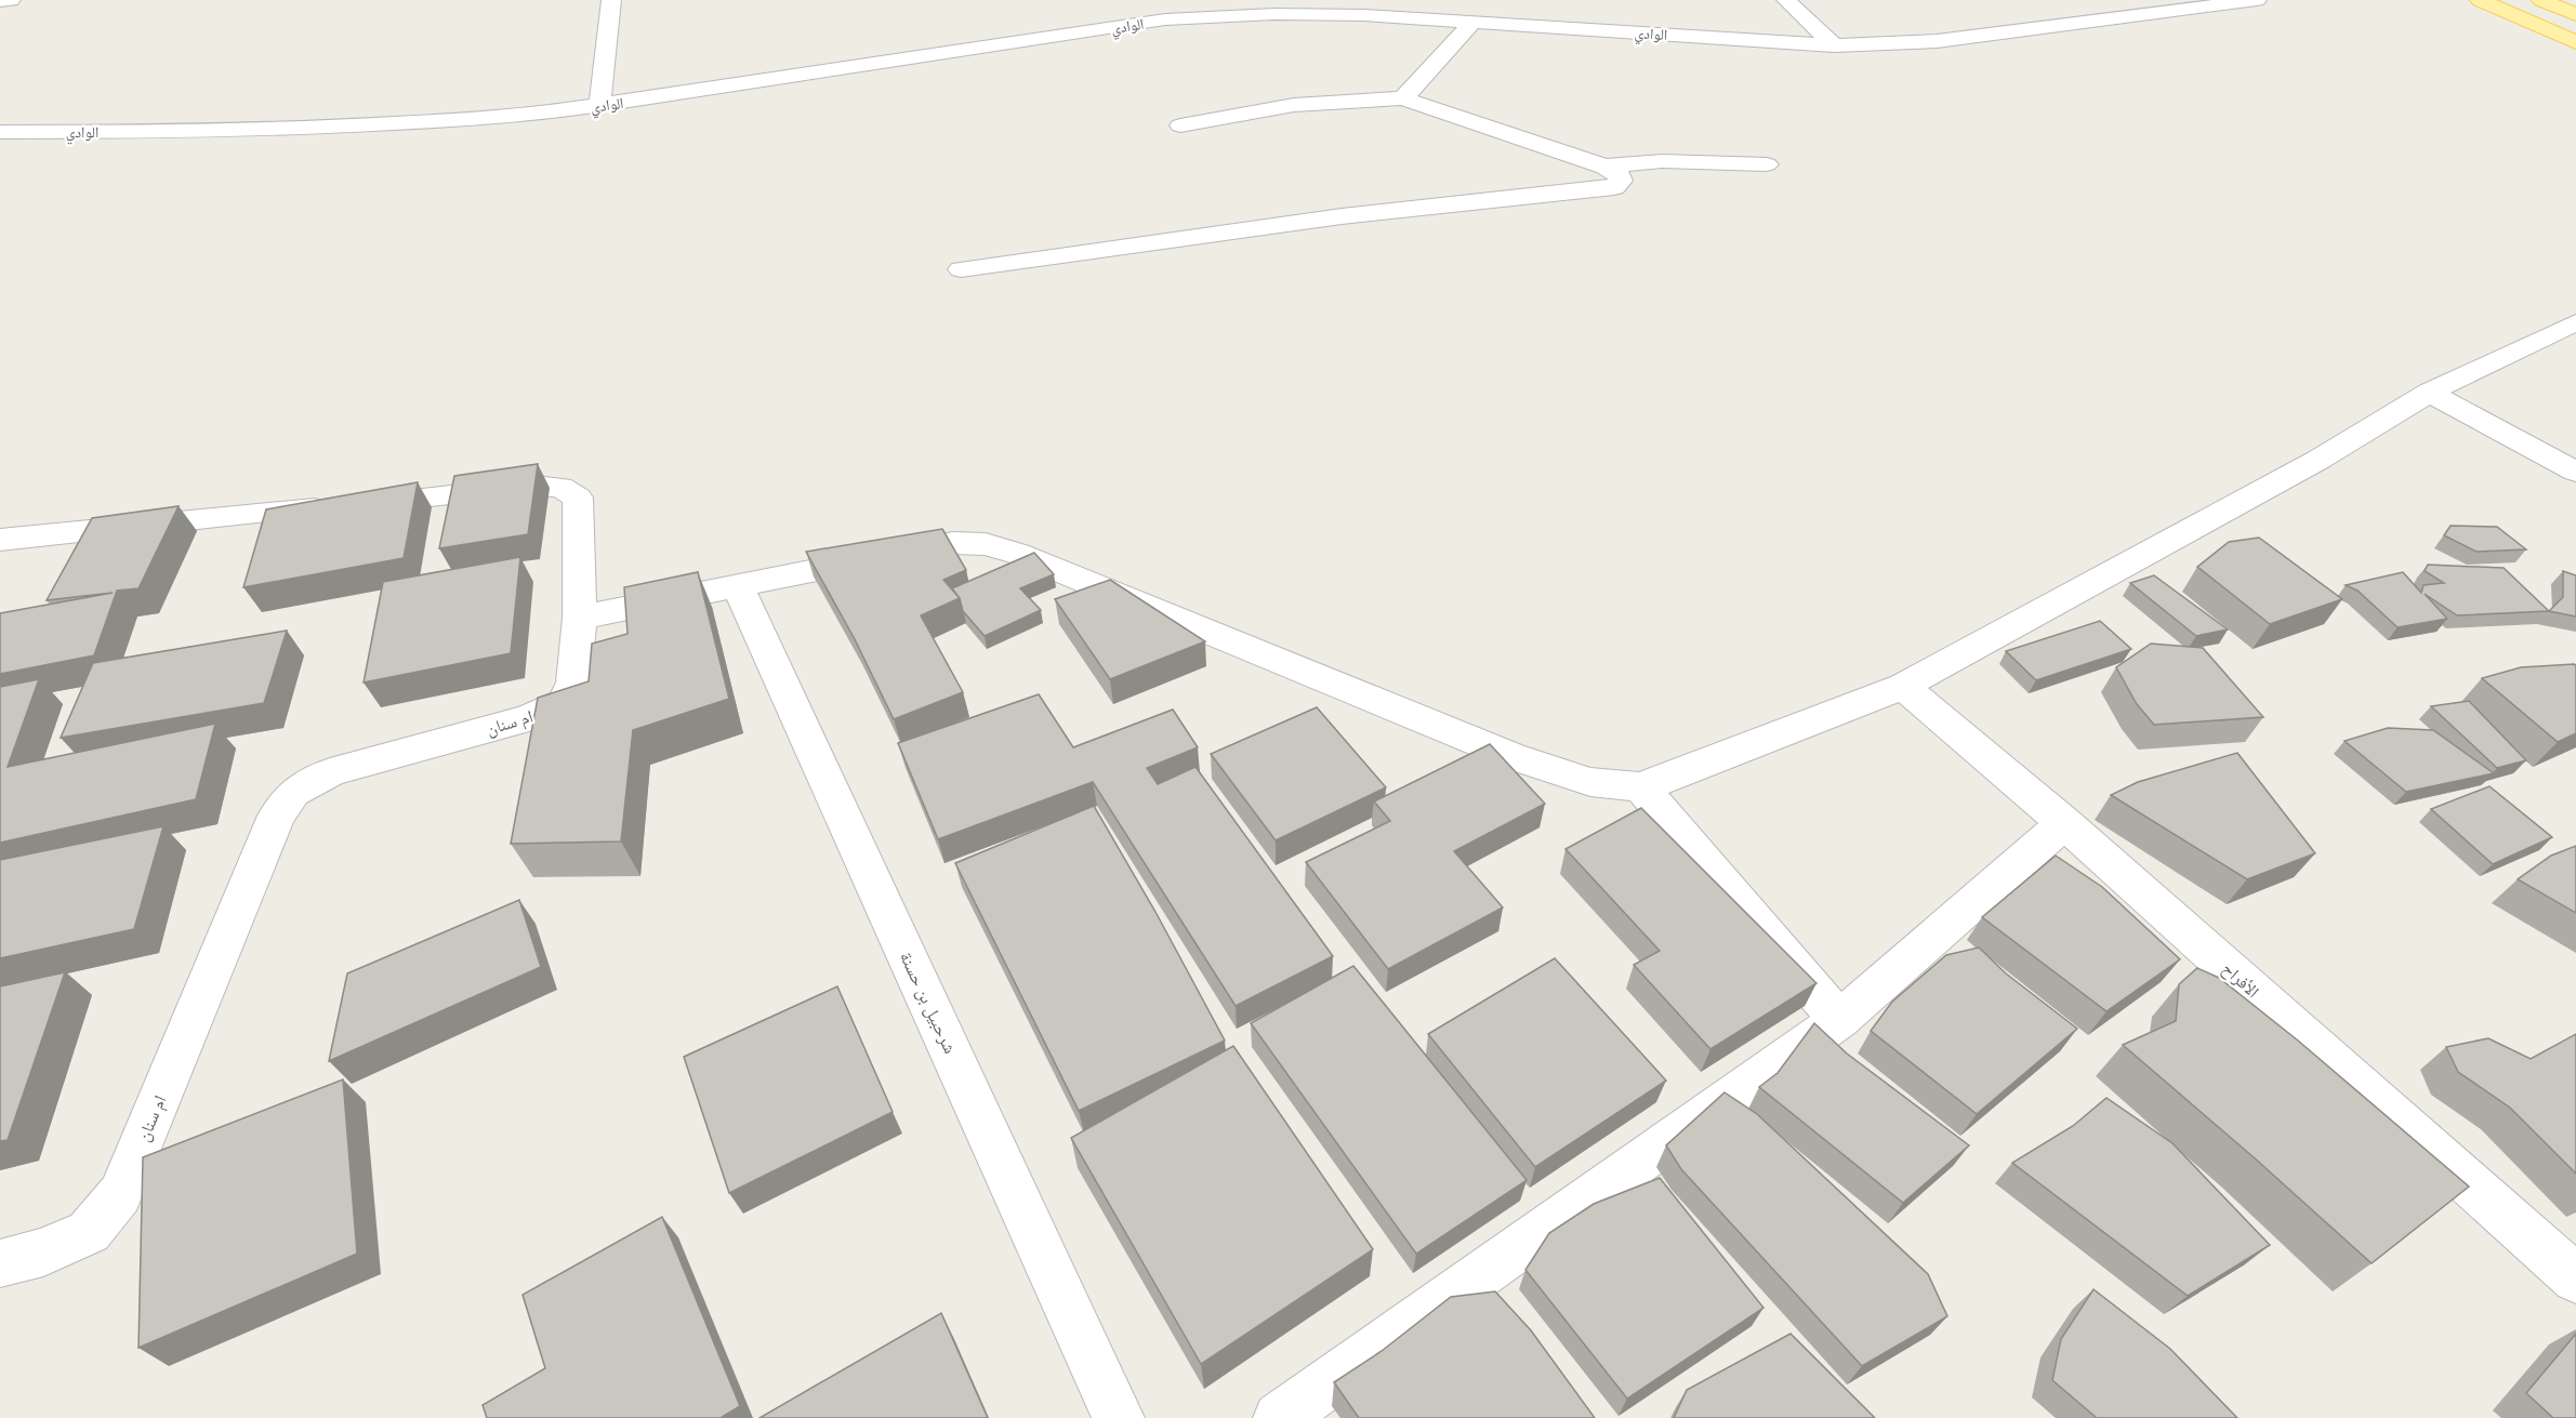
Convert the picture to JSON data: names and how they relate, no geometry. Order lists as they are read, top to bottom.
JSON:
{
  "streets": {
    "street": [
      "الوادي",
      "ام سنان",
      "الأفراح",
      "شرحبيل بن حسنة"
    ]
  }
}
